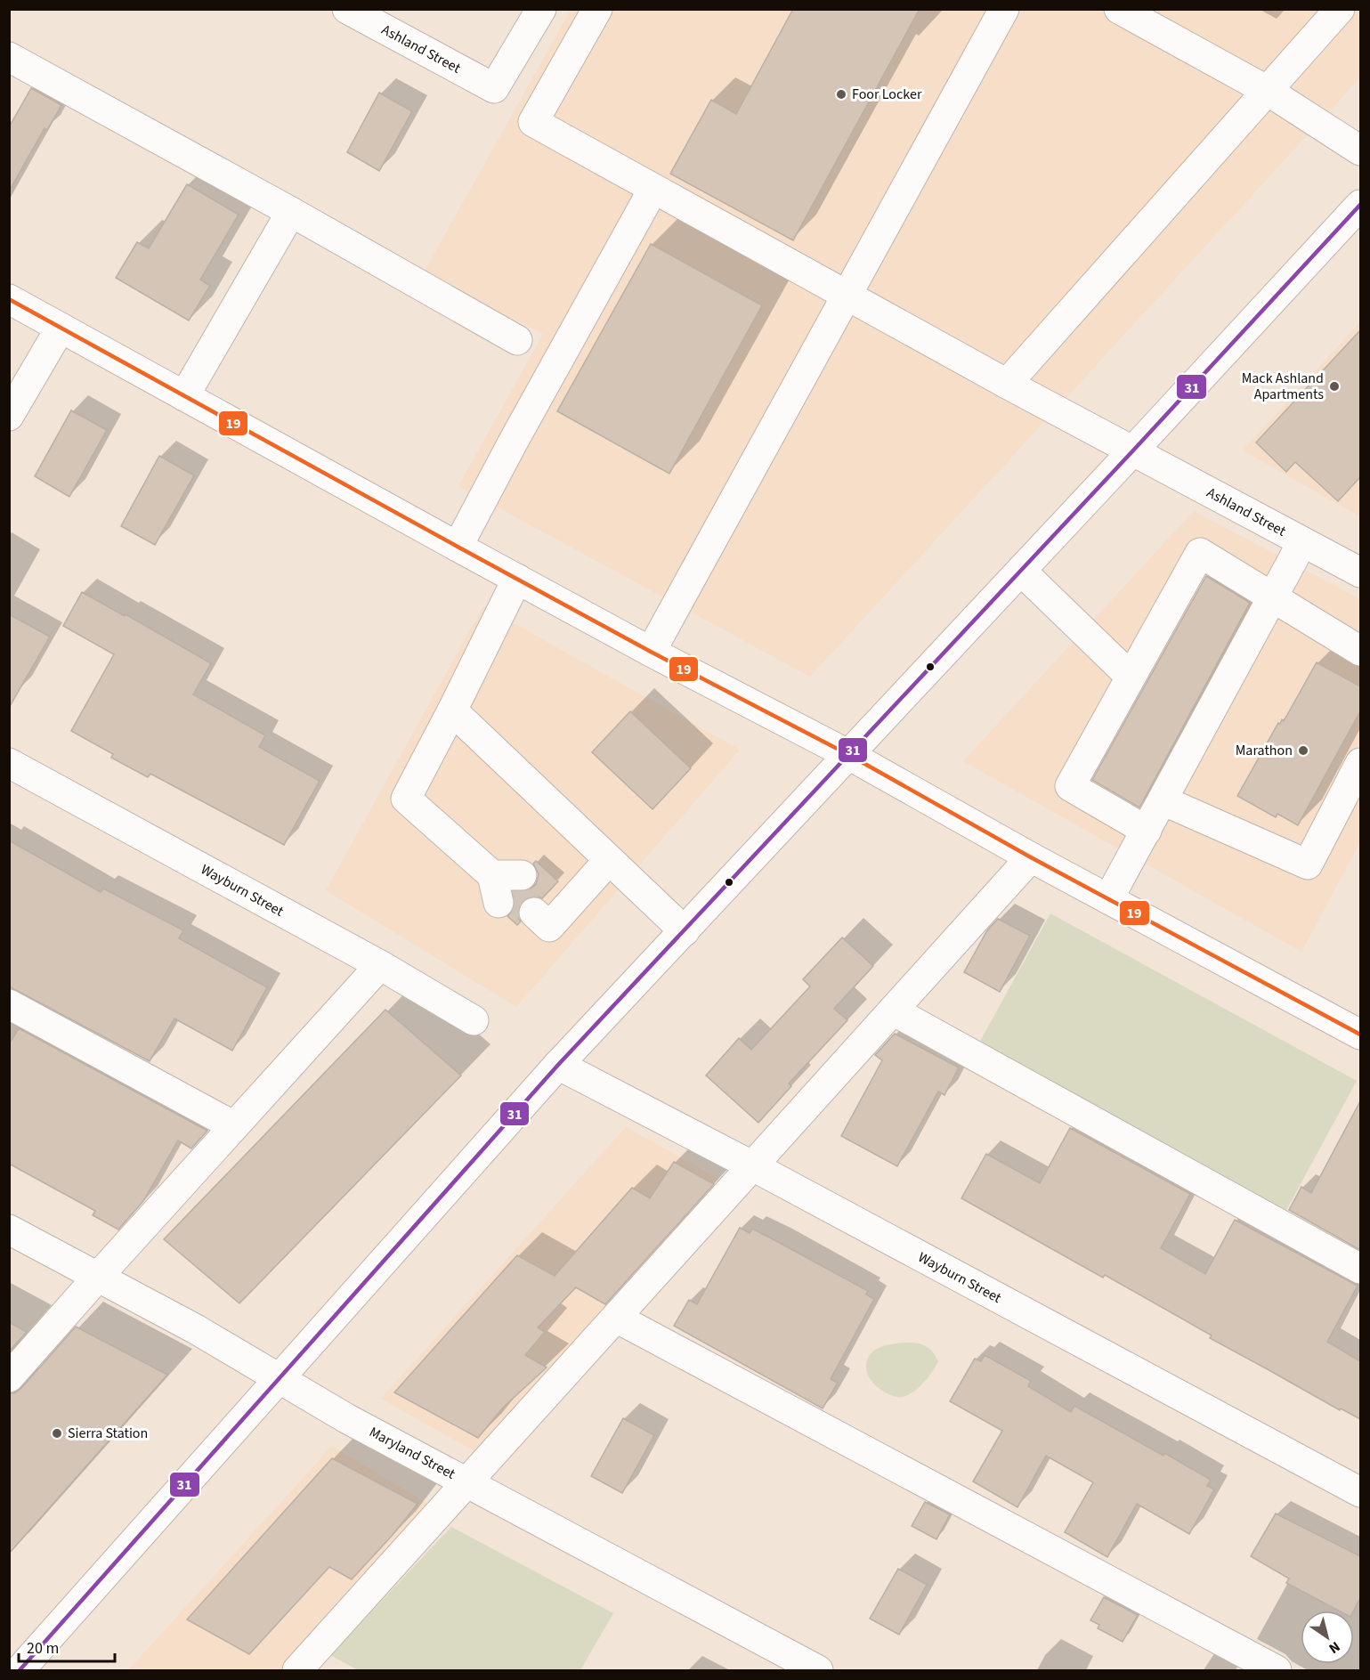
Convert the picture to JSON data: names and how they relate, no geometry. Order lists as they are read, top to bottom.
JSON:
{
  "streets": {
    "street": ["Ashland Street", "Wayburn Street", "Maryland Street"]
  },
  "places": [
    "Foor Locker",
    "Mack Ashland Apartments",
    "Marathon",
    "Sierra Station"
  ],
  "lines": ["transit line 31", "transit line 19"],
  "scale_bar": "20 m",
  "north": "bottom right"
}
